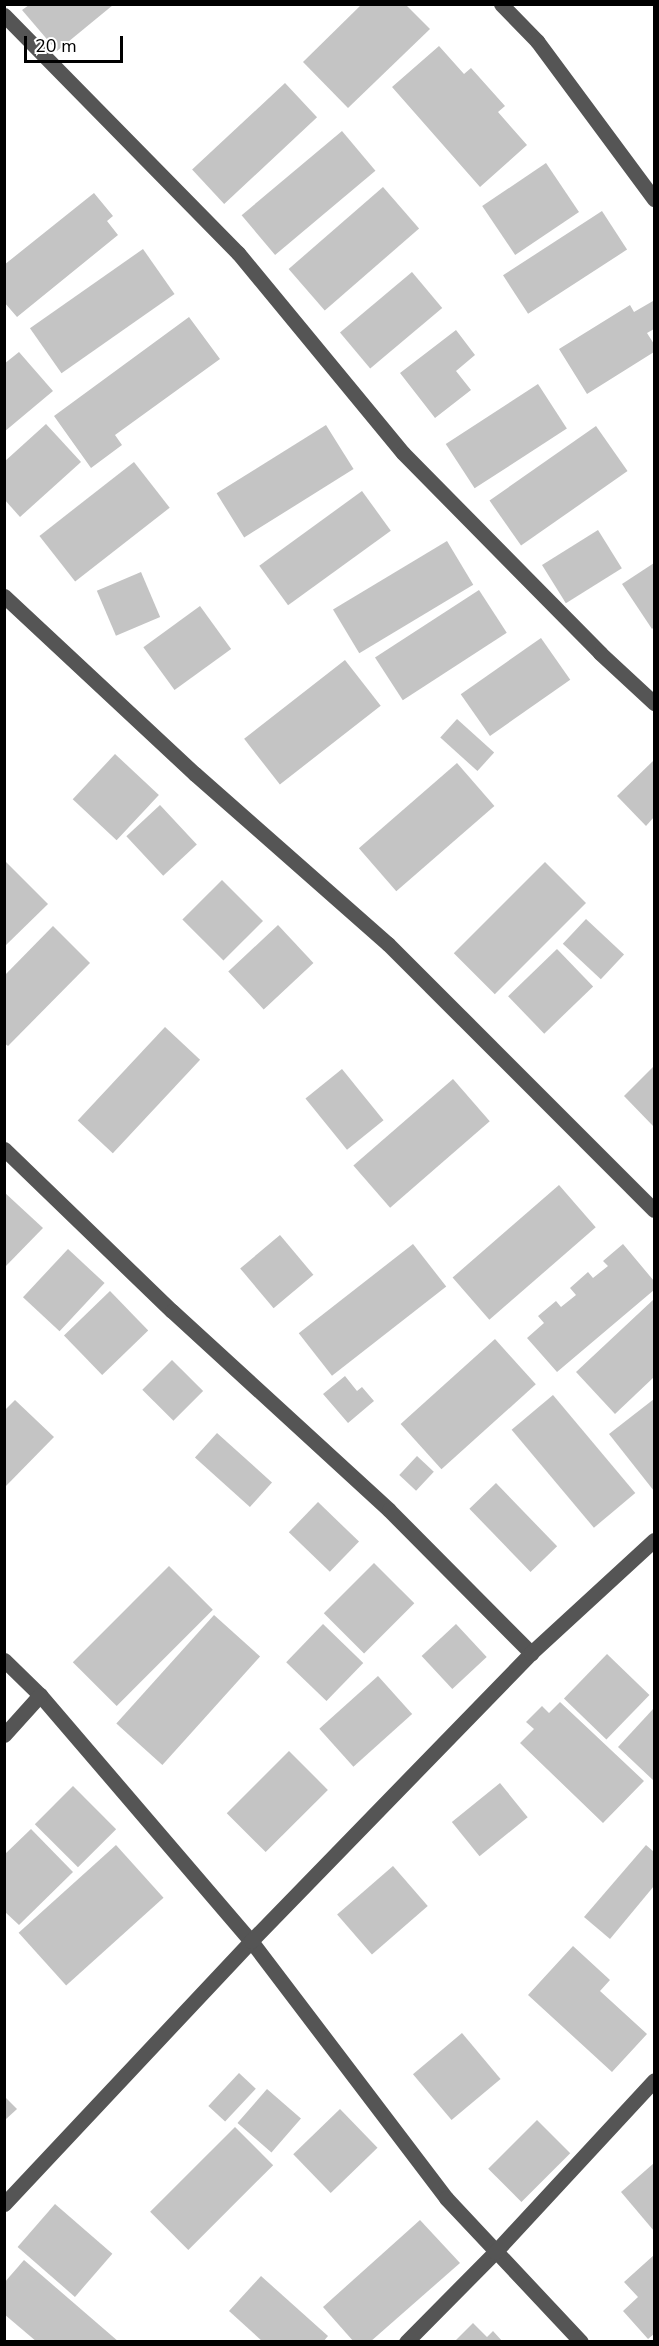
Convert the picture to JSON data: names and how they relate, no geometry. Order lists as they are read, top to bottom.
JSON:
{
  "scale_bar": "20 m"
}
